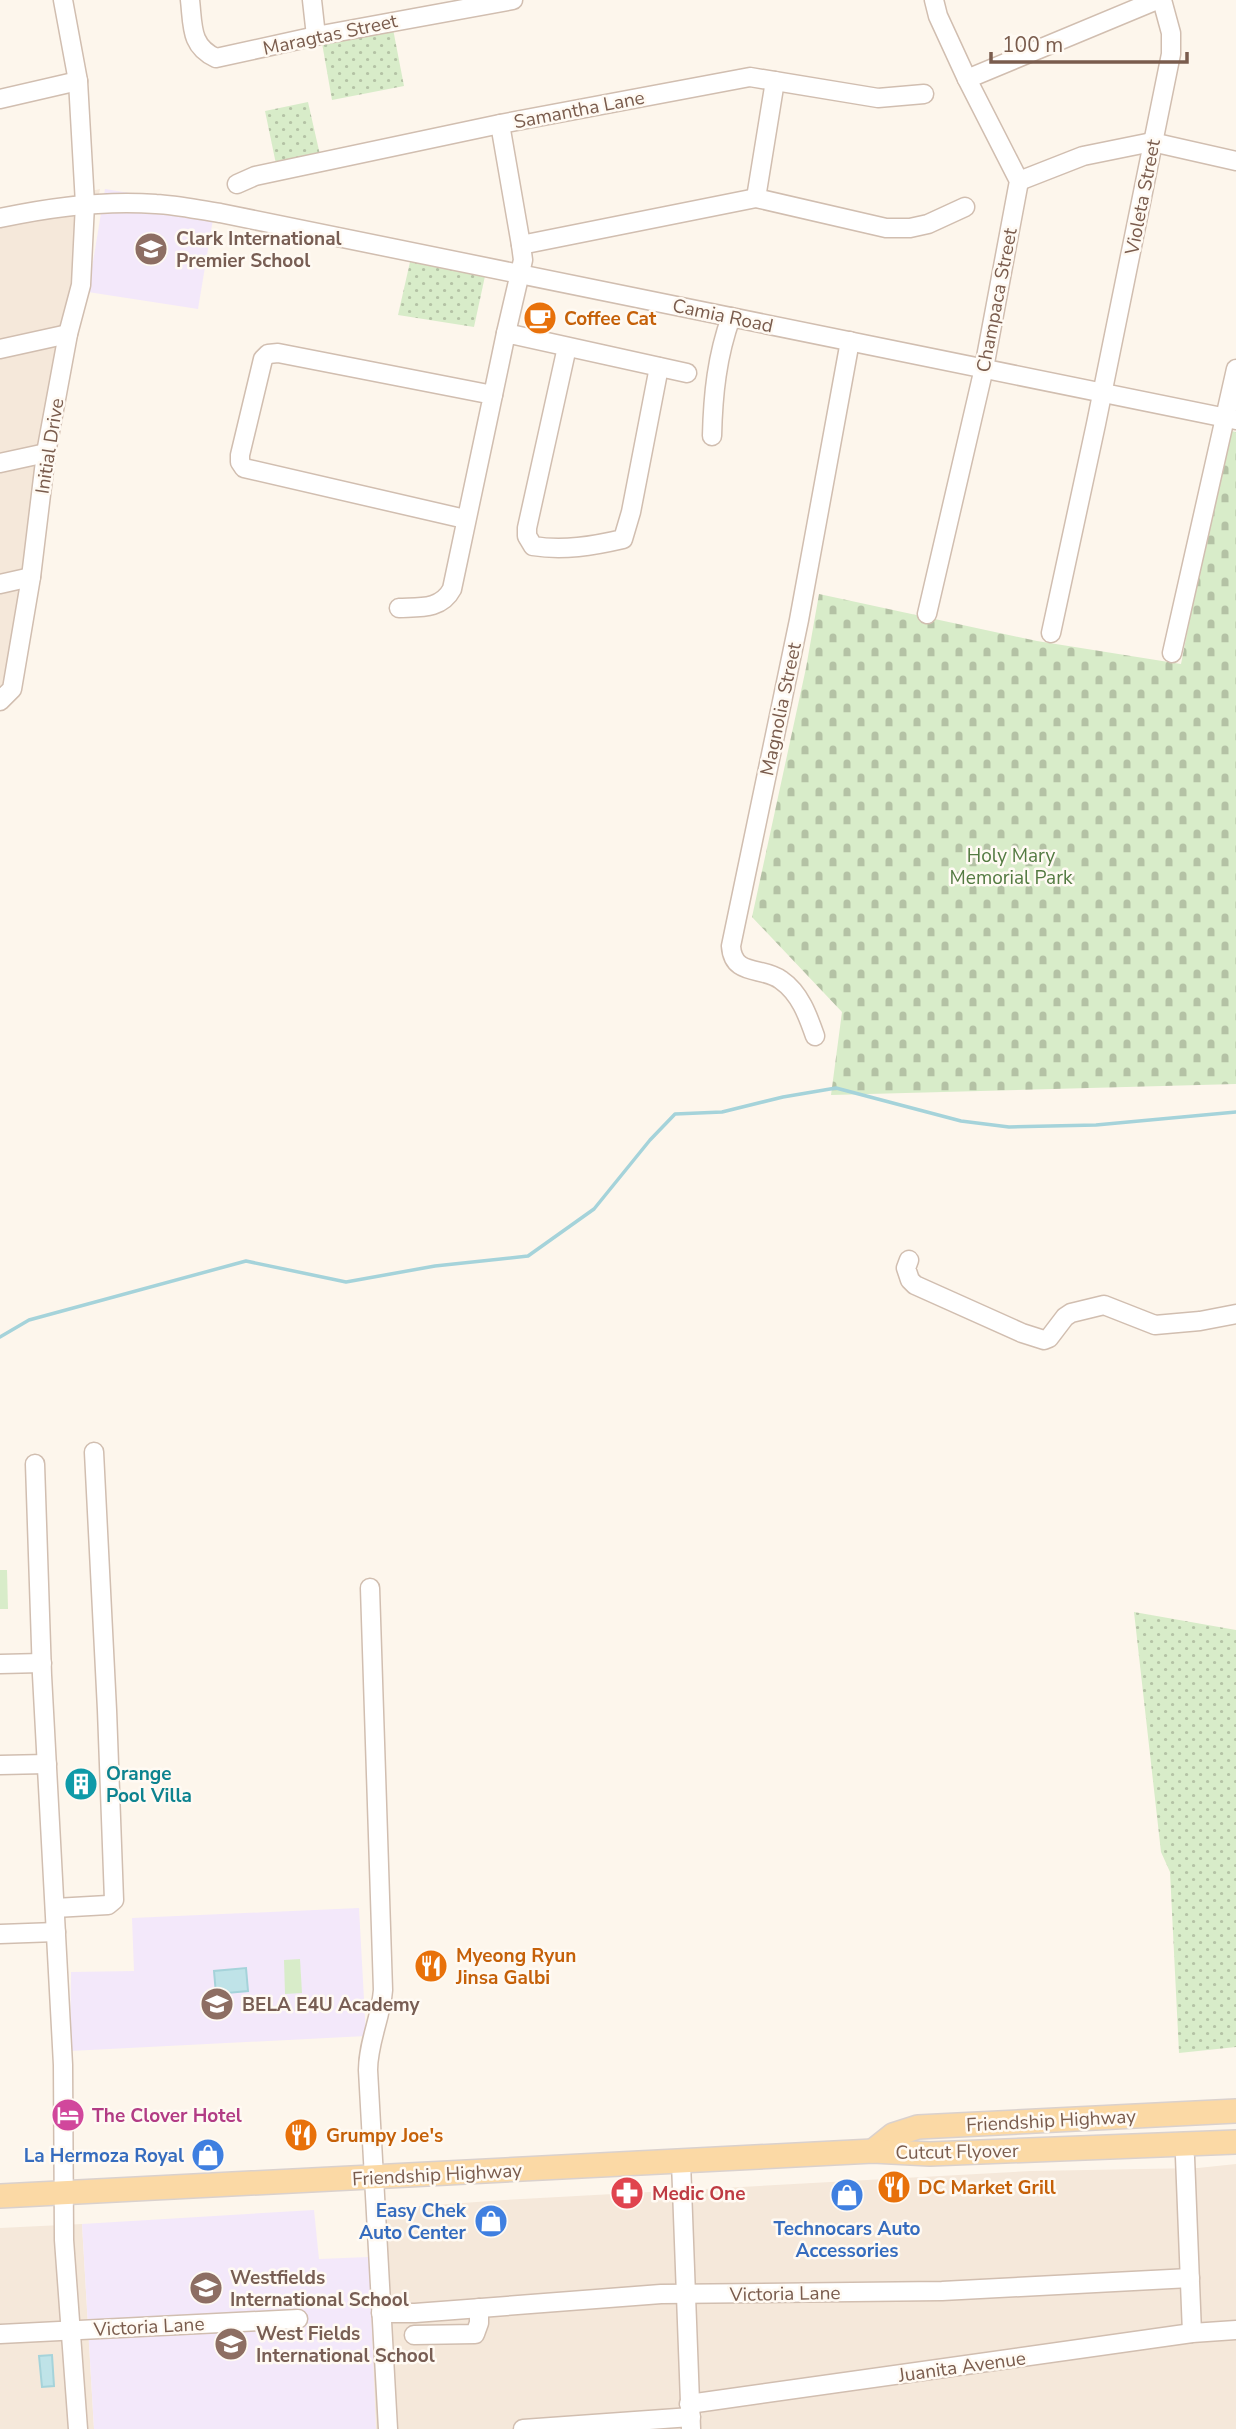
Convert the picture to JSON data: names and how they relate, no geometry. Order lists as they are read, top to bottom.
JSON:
{
  "streets": {
    "main road": ["Friendship Highway", "Cutcut Flyover"],
    "street": [
      "Maragtas Street",
      "Samantha Lane",
      "Violeta Street",
      "Champaca Street",
      "Camia Road",
      "Initial Drive",
      "Magnolia Street",
      "Victoria Lane",
      "Juanita Avenue"
    ]
  },
  "crossings": [
    ["Violeta Street", "Camia Road"],
    ["Champaca Street", "Camia Road"],
    ["Camia Road", "Initial Drive"],
    ["Camia Road", "Magnolia Street"],
    ["Friendship Highway", "Cutcut Flyover"]
  ],
  "parks": ["Holy Mary Memorial Park"],
  "places": {
    "school or university": [
      "Clark International Premier School",
      "BELA E4U Academy",
      "Westfields International School",
      "West Fields International School"
    ],
    "cafe": ["Coffee Cat"],
    "building": ["Orange Pool Villa"],
    "restaurant": ["Myeong Ryun Jinsa Galbi", "Grumpy Joe's", "DC Market Grill"],
    "hotel": ["The Clover Hotel"],
    "shop": ["La Hermoza Royal", "Technocars Auto Accessories", "Easy Chek Auto Center"],
    "pharmacy": ["Medic One"]
  },
  "scale_bar": "100 m"
}
